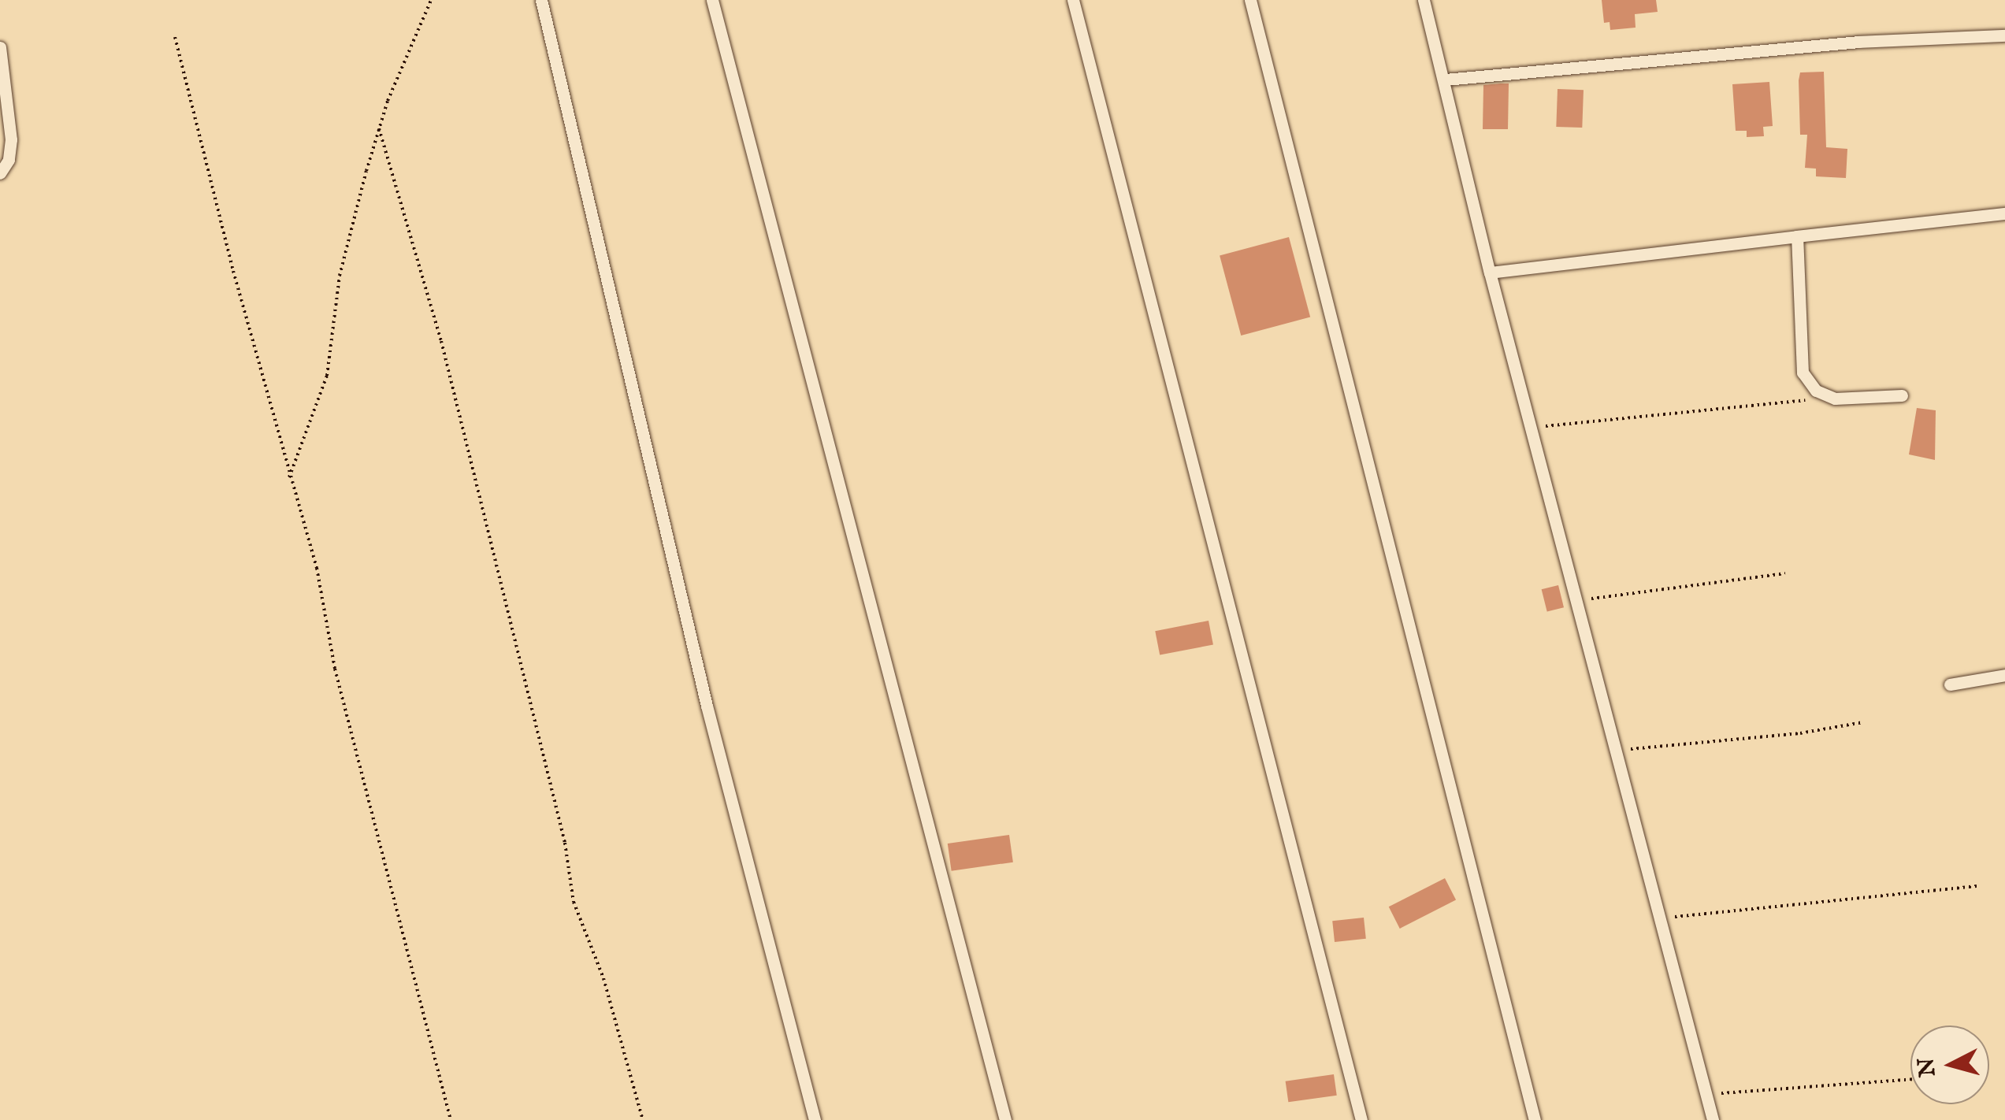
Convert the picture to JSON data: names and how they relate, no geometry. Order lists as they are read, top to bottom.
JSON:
{
  "north": "left"
}
